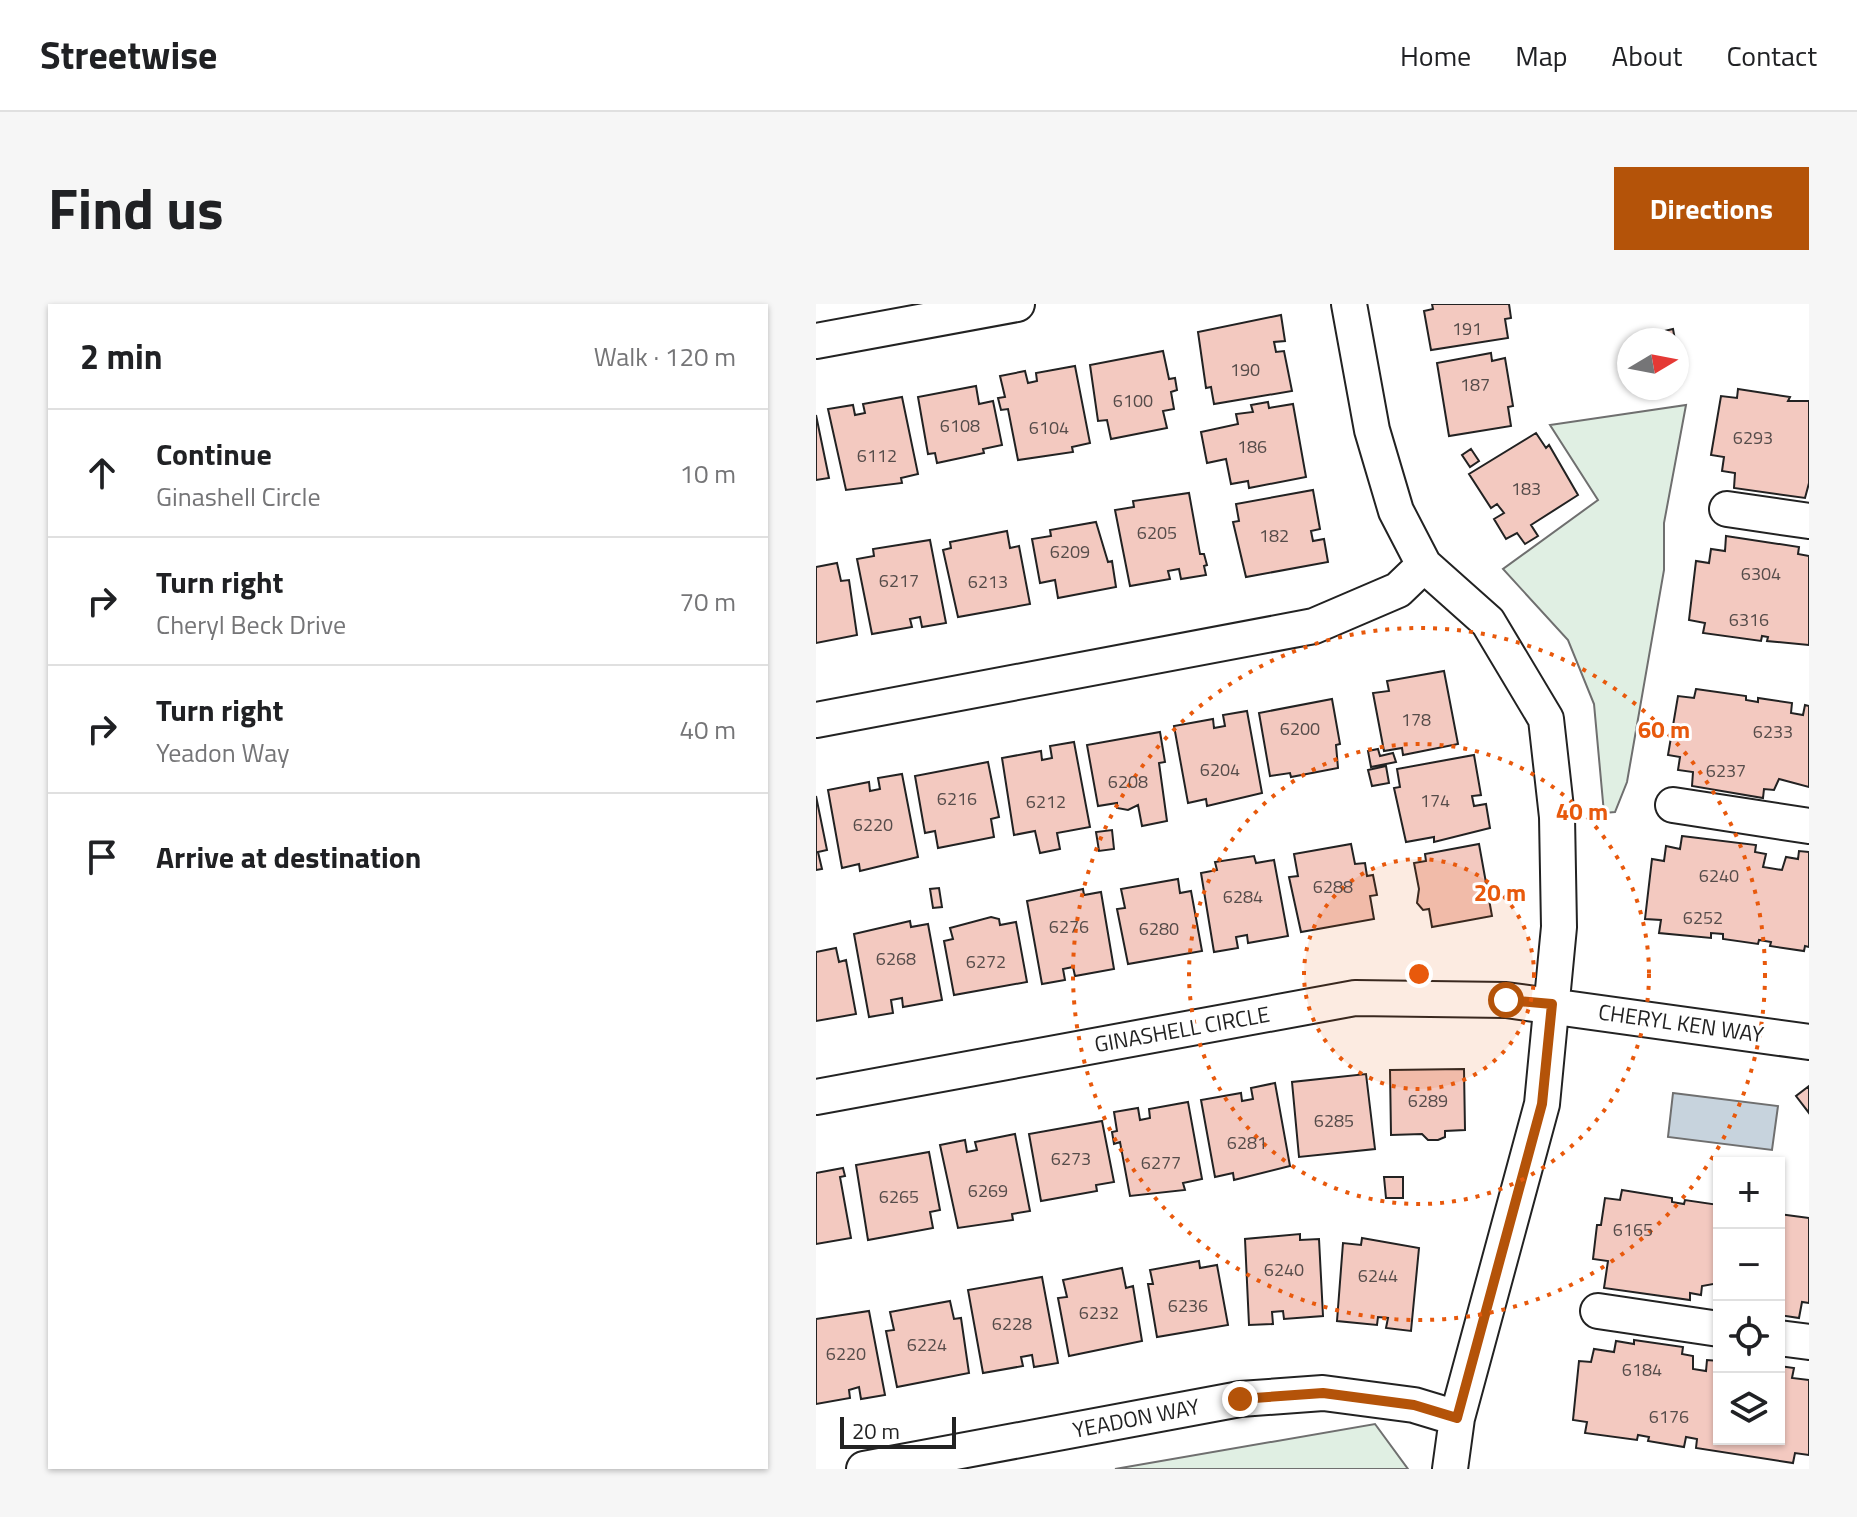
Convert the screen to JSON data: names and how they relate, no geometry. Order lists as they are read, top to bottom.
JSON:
{
  "streets": {
    "street": ["CHERYL KEN WAY", "GINASHELL CIRCLE", "YEADON WAY"]
  },
  "crossings": [
    ["CHERYL KEN WAY", "GINASHELL CIRCLE"]
  ],
  "house_numbers": [
    "191",
    "190",
    "187",
    "6100",
    "6108",
    "6104",
    "6293",
    "186",
    "6112",
    "183",
    "6205",
    "182",
    "6209",
    "6304",
    "6217",
    "6213",
    "6316",
    "178",
    "6200",
    "6233",
    "6204",
    "6237",
    "6208",
    "6216",
    "174",
    "6212",
    "6220",
    "6240",
    "6288",
    "6284",
    "6252",
    "6276",
    "6280",
    "6268",
    "6272",
    "6289",
    "6285",
    "6281",
    "6273",
    "6277",
    "6269",
    "6265",
    "6165",
    "6240",
    "6244",
    "6236",
    "6232",
    "6228",
    "6224",
    "6220",
    "6184",
    "6176"
  ],
  "scale_bar": "20 m",
  "north": "right",
  "page": {
    "header": "Streetwise",
    "nav": [
      "Home",
      "Map",
      "About",
      "Contact"
    ],
    "title": "Find us",
    "buttons": "Directions",
    "heading": ["2 min", "Walk · 120 m"],
    "list": [
      ["Continue", "Ginashell Circle", "10 m"],
      ["Turn right", "Cheryl Beck Drive", "70 m"],
      ["Turn right", "Yeadon Way", "40 m"],
      "Arrive at destination"
    ],
    "map_buttons": ["+", "−"],
    "scale": "20 m"
  },
  "rings": ["60 m", "40 m", "20 m"]
}
